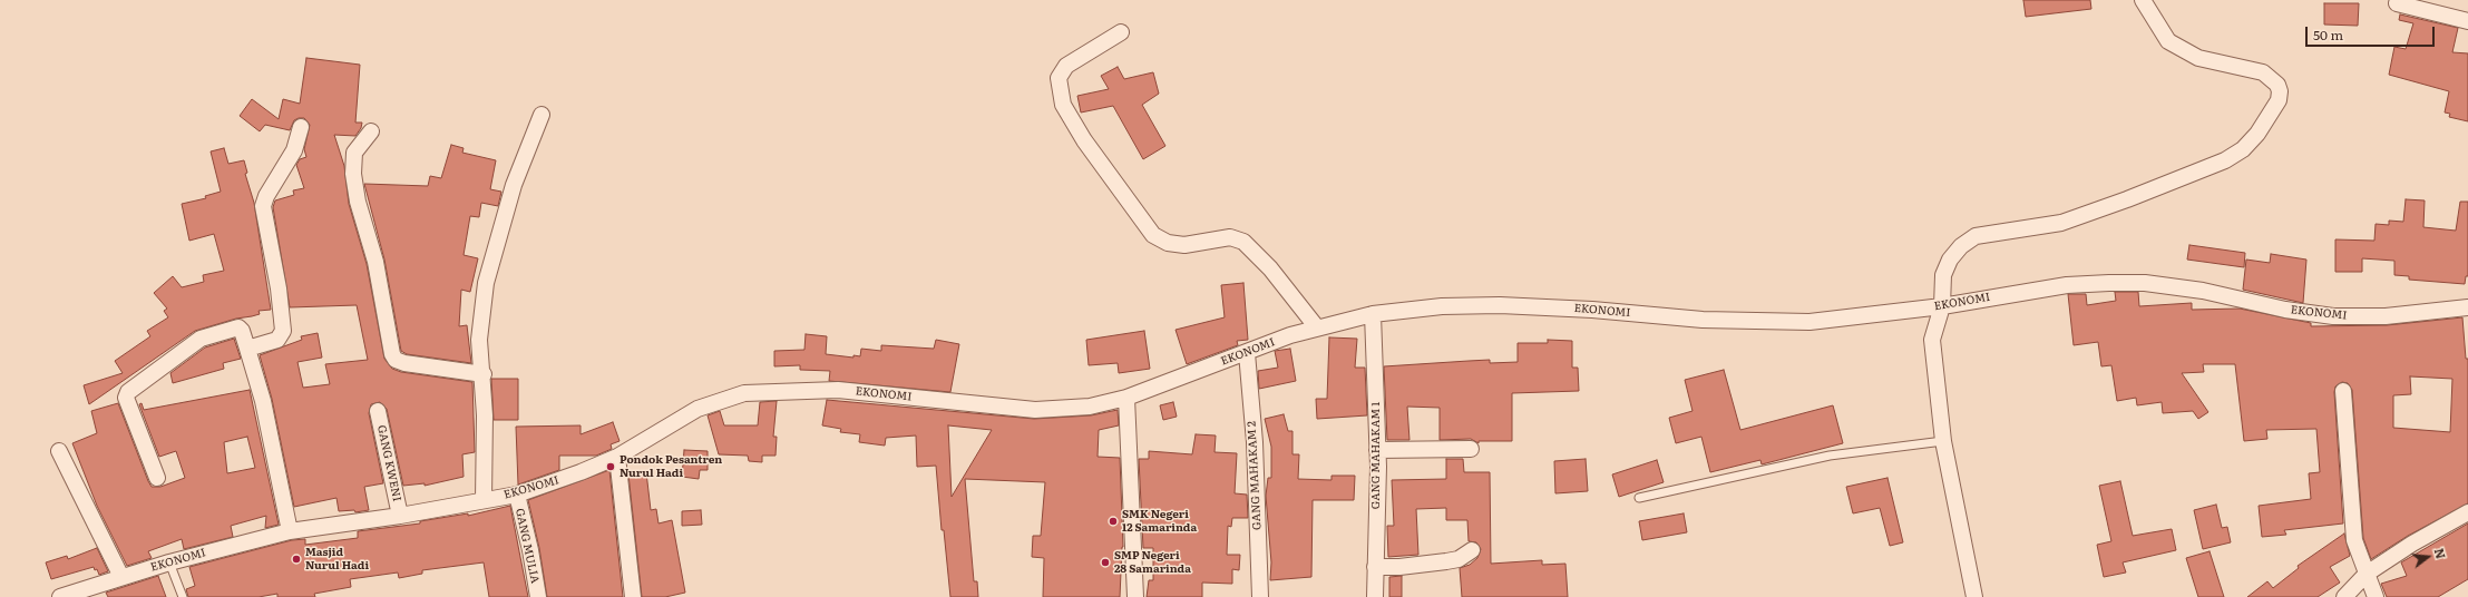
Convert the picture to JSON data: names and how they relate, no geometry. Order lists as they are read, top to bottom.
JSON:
{
  "streets": {
    "street": [
      "EKONOMI",
      "GANG MAHAKAM 1",
      "GANG KWENI",
      "GANG MAHAKAM 2",
      "GANG MULIA"
    ]
  },
  "crossings": [
    ["EKONOMI", "GANG MAHAKAM 1"],
    ["EKONOMI", "GANG KWENI"],
    ["EKONOMI", "GANG MAHAKAM 2"],
    ["EKONOMI", "GANG MULIA"]
  ],
  "places": [
    "Pondok Pesantren Nurul Hadi",
    "SMK Negeri 12 Samarinda",
    "Masjid Nurul Hadi",
    "SMP Negeri 28 Samarinda"
  ],
  "scale_bar": "50 m",
  "north": "right"
}
